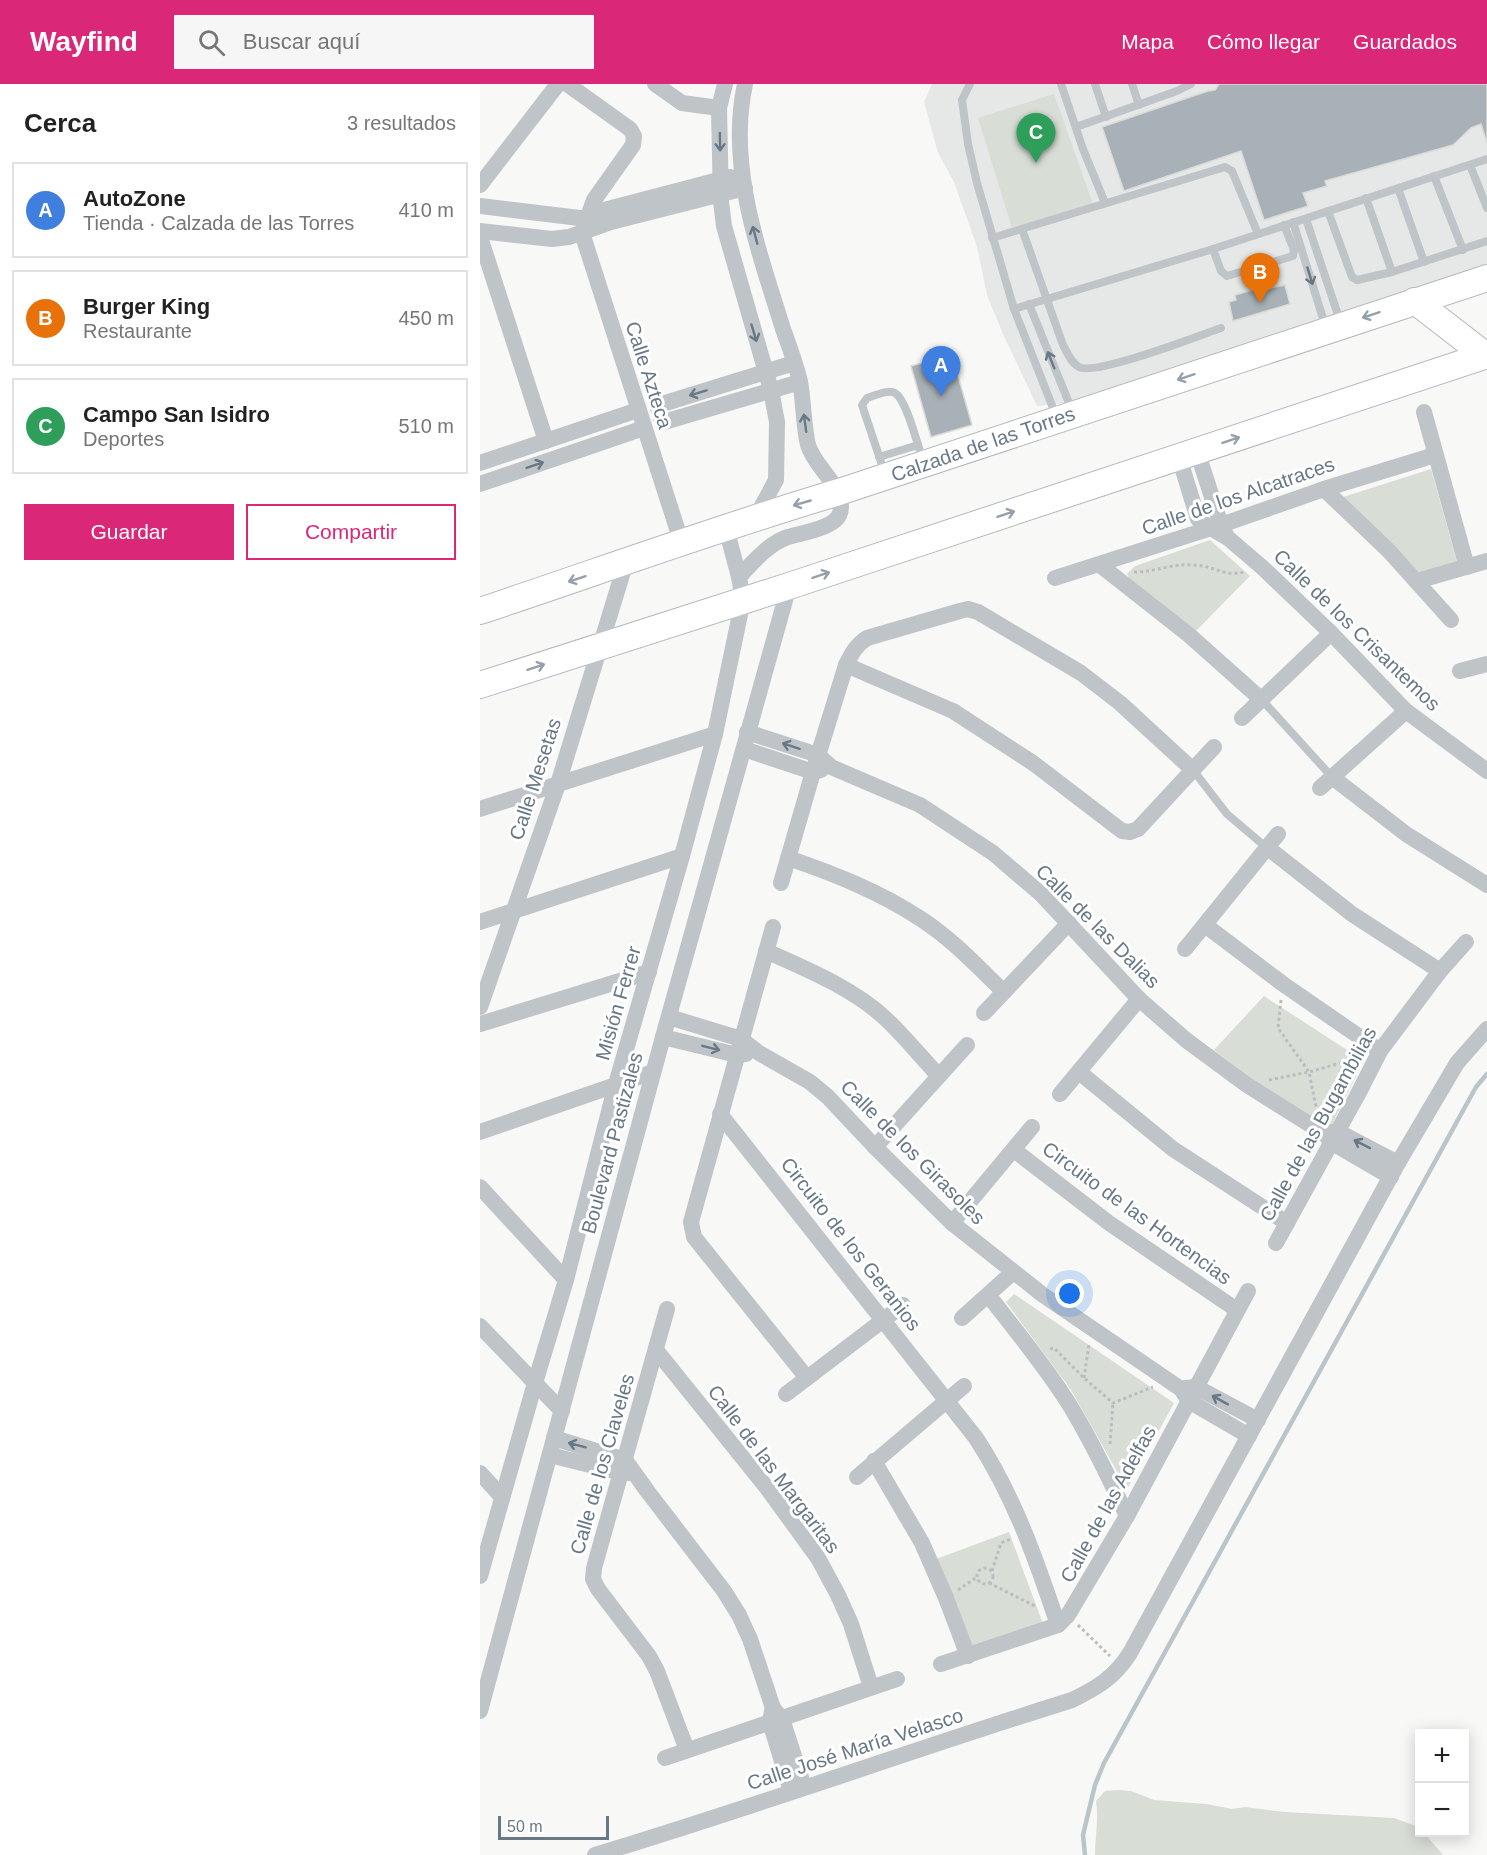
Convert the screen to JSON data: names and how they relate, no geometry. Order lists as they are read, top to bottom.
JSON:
{
  "streets": {
    "main road": ["Calzada de las Torres"],
    "street": [
      "Calle Azteca",
      "Calle de los Alcatraces",
      "Calle de los Crisantemos",
      "Calle Mesetas",
      "Calle de las Dalias",
      "Misión Ferrer",
      "Calle de las Bugambilias",
      "Boulevard Pastizales",
      "Calle de los Girasoles",
      "Circuito de las Hortencias",
      "Circuito de los Geranios",
      "Calle de los Claveles",
      "Calle de las Margaritas",
      "Calle de las Adelfas",
      "Calle José María Velasco"
    ]
  },
  "crossings": [
    ["Calle Azteca", "Calzada de las Torres"],
    ["Calzada de las Torres", "Calle Mesetas"],
    ["Calle de los Alcatraces", "Calle de los Crisantemos"],
    ["Calle de las Dalias", "Calle de las Bugambilias"],
    ["Calle de las Dalias", "Boulevard Pastizales"],
    ["Boulevard Pastizales", "Calle de los Girasoles"],
    ["Calle de los Girasoles", "Circuito de las Hortencias"],
    ["Calle de los Girasoles", "Calle de las Adelfas"],
    ["Circuito de las Hortencias", "Calle de las Adelfas"],
    ["Circuito de los Geranios", "Calle de las Adelfas"],
    ["Calle de los Claveles", "Calle de las Margaritas"]
  ],
  "scale_bar": "50 m",
  "page": {
    "header": "Wayfind",
    "search": "Buscar aquí",
    "nav": ["Mapa", "Cómo llegar", "Guardados"],
    "heading": ["Cerca", "3 resultados"],
    "pins": ["C", "B", "A"],
    "list": [
      {
        "mark": "A",
        "name": "AutoZone",
        "note": "Tienda · Calzada de las Torres",
        "value": "410 m"
      },
      {
        "mark": "B",
        "name": "Burger King",
        "note": "Restaurante",
        "value": "450 m"
      },
      {
        "mark": "C",
        "name": "Campo San Isidro",
        "note": "Deportes",
        "value": "510 m"
      }
    ],
    "buttons": ["Guardar", "Compartir"],
    "map_buttons": ["+", "−"],
    "scale": "50 m"
  }
}
